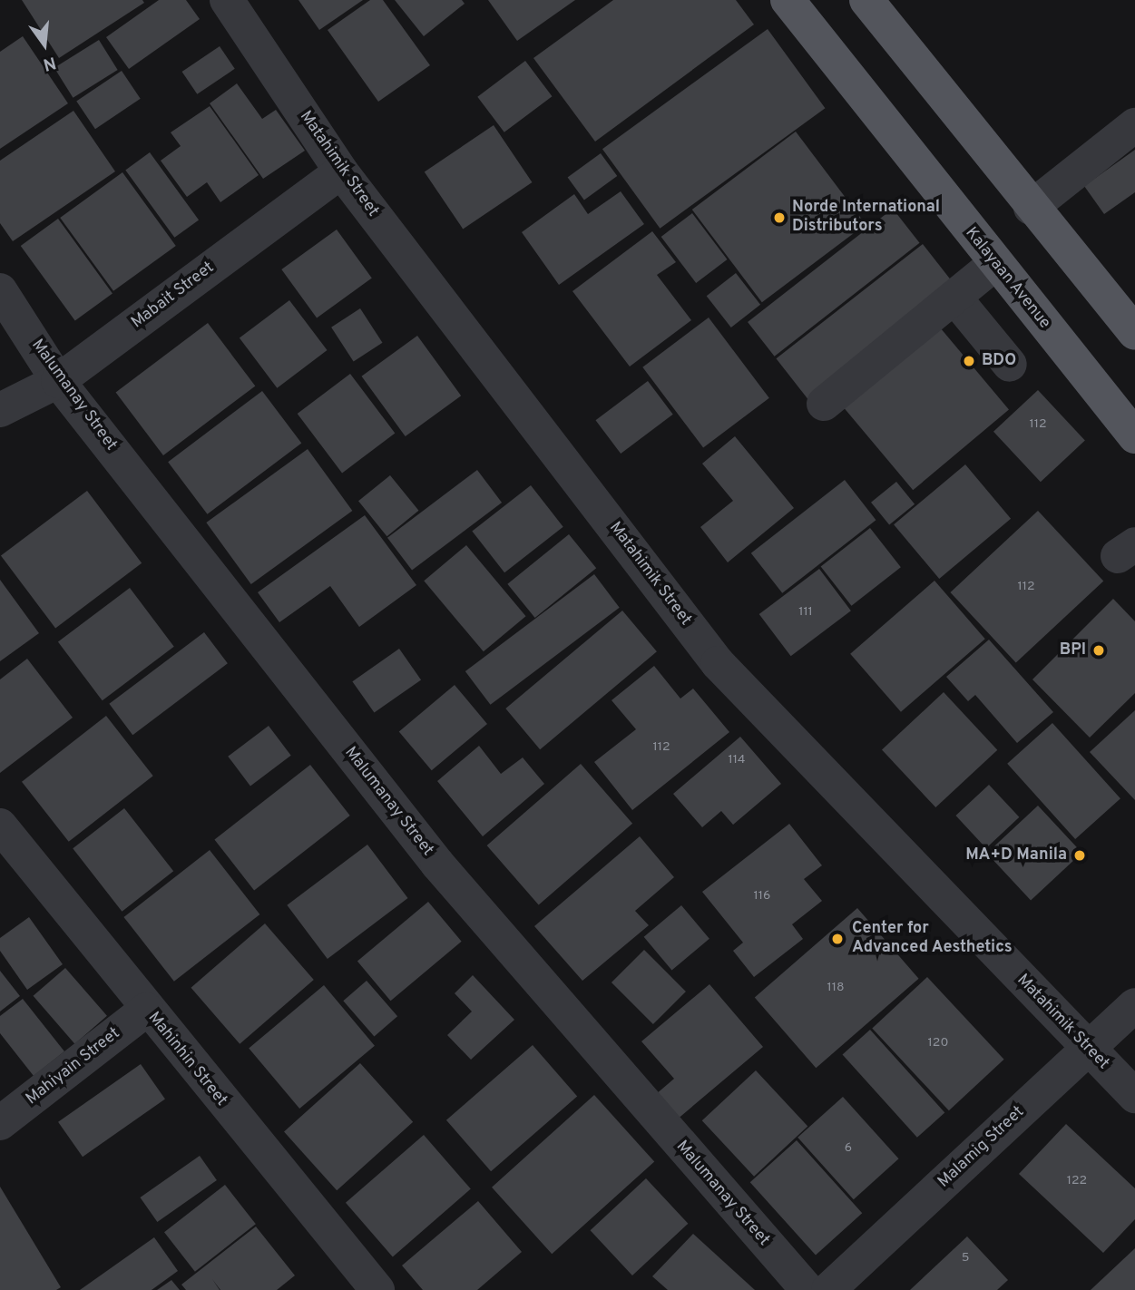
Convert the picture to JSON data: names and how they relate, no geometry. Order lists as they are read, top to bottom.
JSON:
{
  "streets": {
    "main road": ["Kalayaan Avenue"],
    "street": [
      "Matahimik Street",
      "Mabait Street",
      "Malumanay Street",
      "Mahinhin Street",
      "Mahiyain Street",
      "Malamig Street"
    ]
  },
  "crossings": [
    ["Matahimik Street", "Mabait Street"],
    ["Matahimik Street", "Malamig Street"],
    ["Mabait Street", "Malumanay Street"],
    ["Mahinhin Street", "Mahiyain Street"]
  ],
  "places": [
    "Norde International Distributors",
    "BDO",
    "BPI",
    "MA+D Manila",
    "Center for Advanced Aesthetics"
  ],
  "house_numbers": [
    "112",
    "112",
    "111",
    "112",
    "114",
    "116",
    "118",
    "120",
    "6",
    "122",
    "5"
  ],
  "north": "bottom"
}
